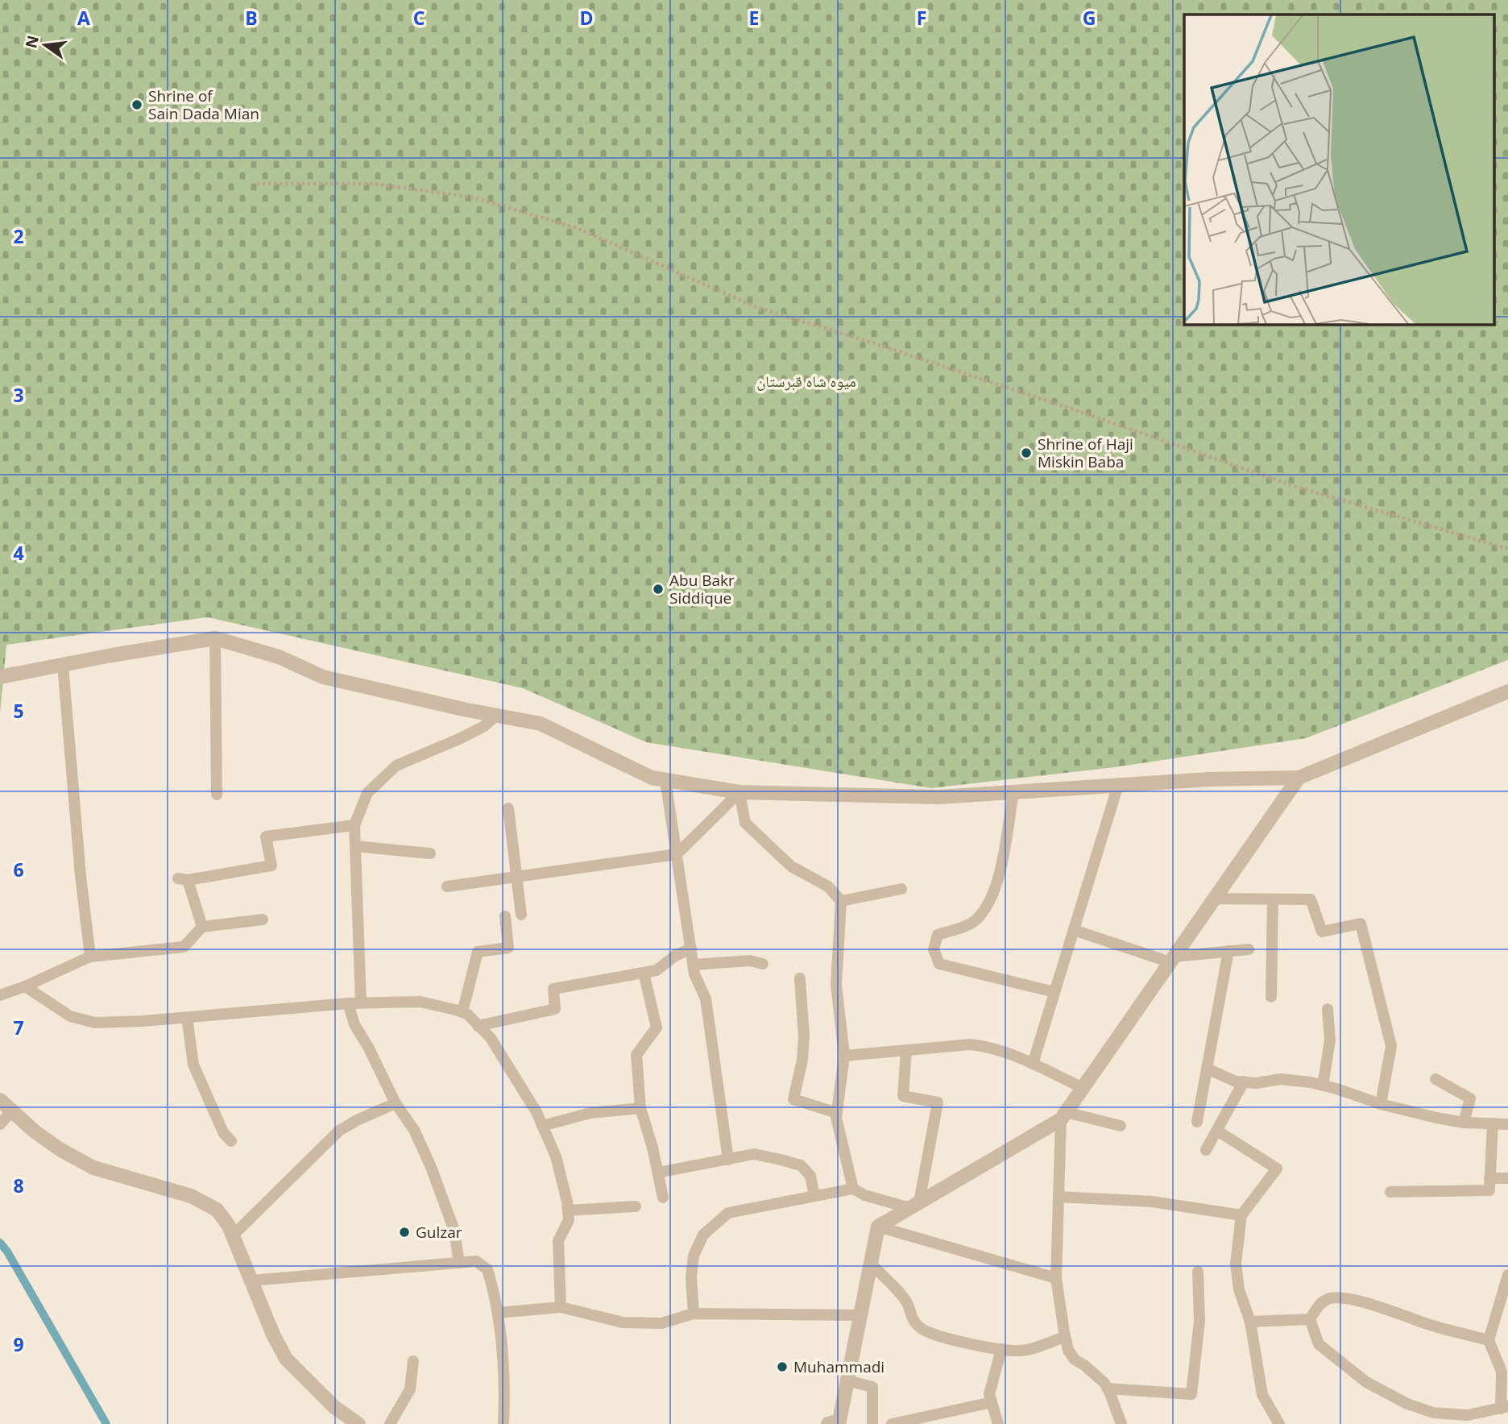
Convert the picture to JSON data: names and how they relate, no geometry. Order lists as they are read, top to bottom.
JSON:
{
  "parks": ["میوہ شاہ قبرستان"],
  "places": [
    "Shrine of Sain Dada Mian",
    "Shrine of Haji Miskin Baba",
    "Abu Bakr Siddique",
    "Gulzar",
    "Muhammadi"
  ],
  "north": "left",
  "grid": {
    "columns": [
      "A",
      "B",
      "C",
      "D",
      "E",
      "F",
      "G"
    ],
    "rows": [
      "2",
      "3",
      "4",
      "5",
      "6",
      "7",
      "8",
      "9"
    ]
  }
}
